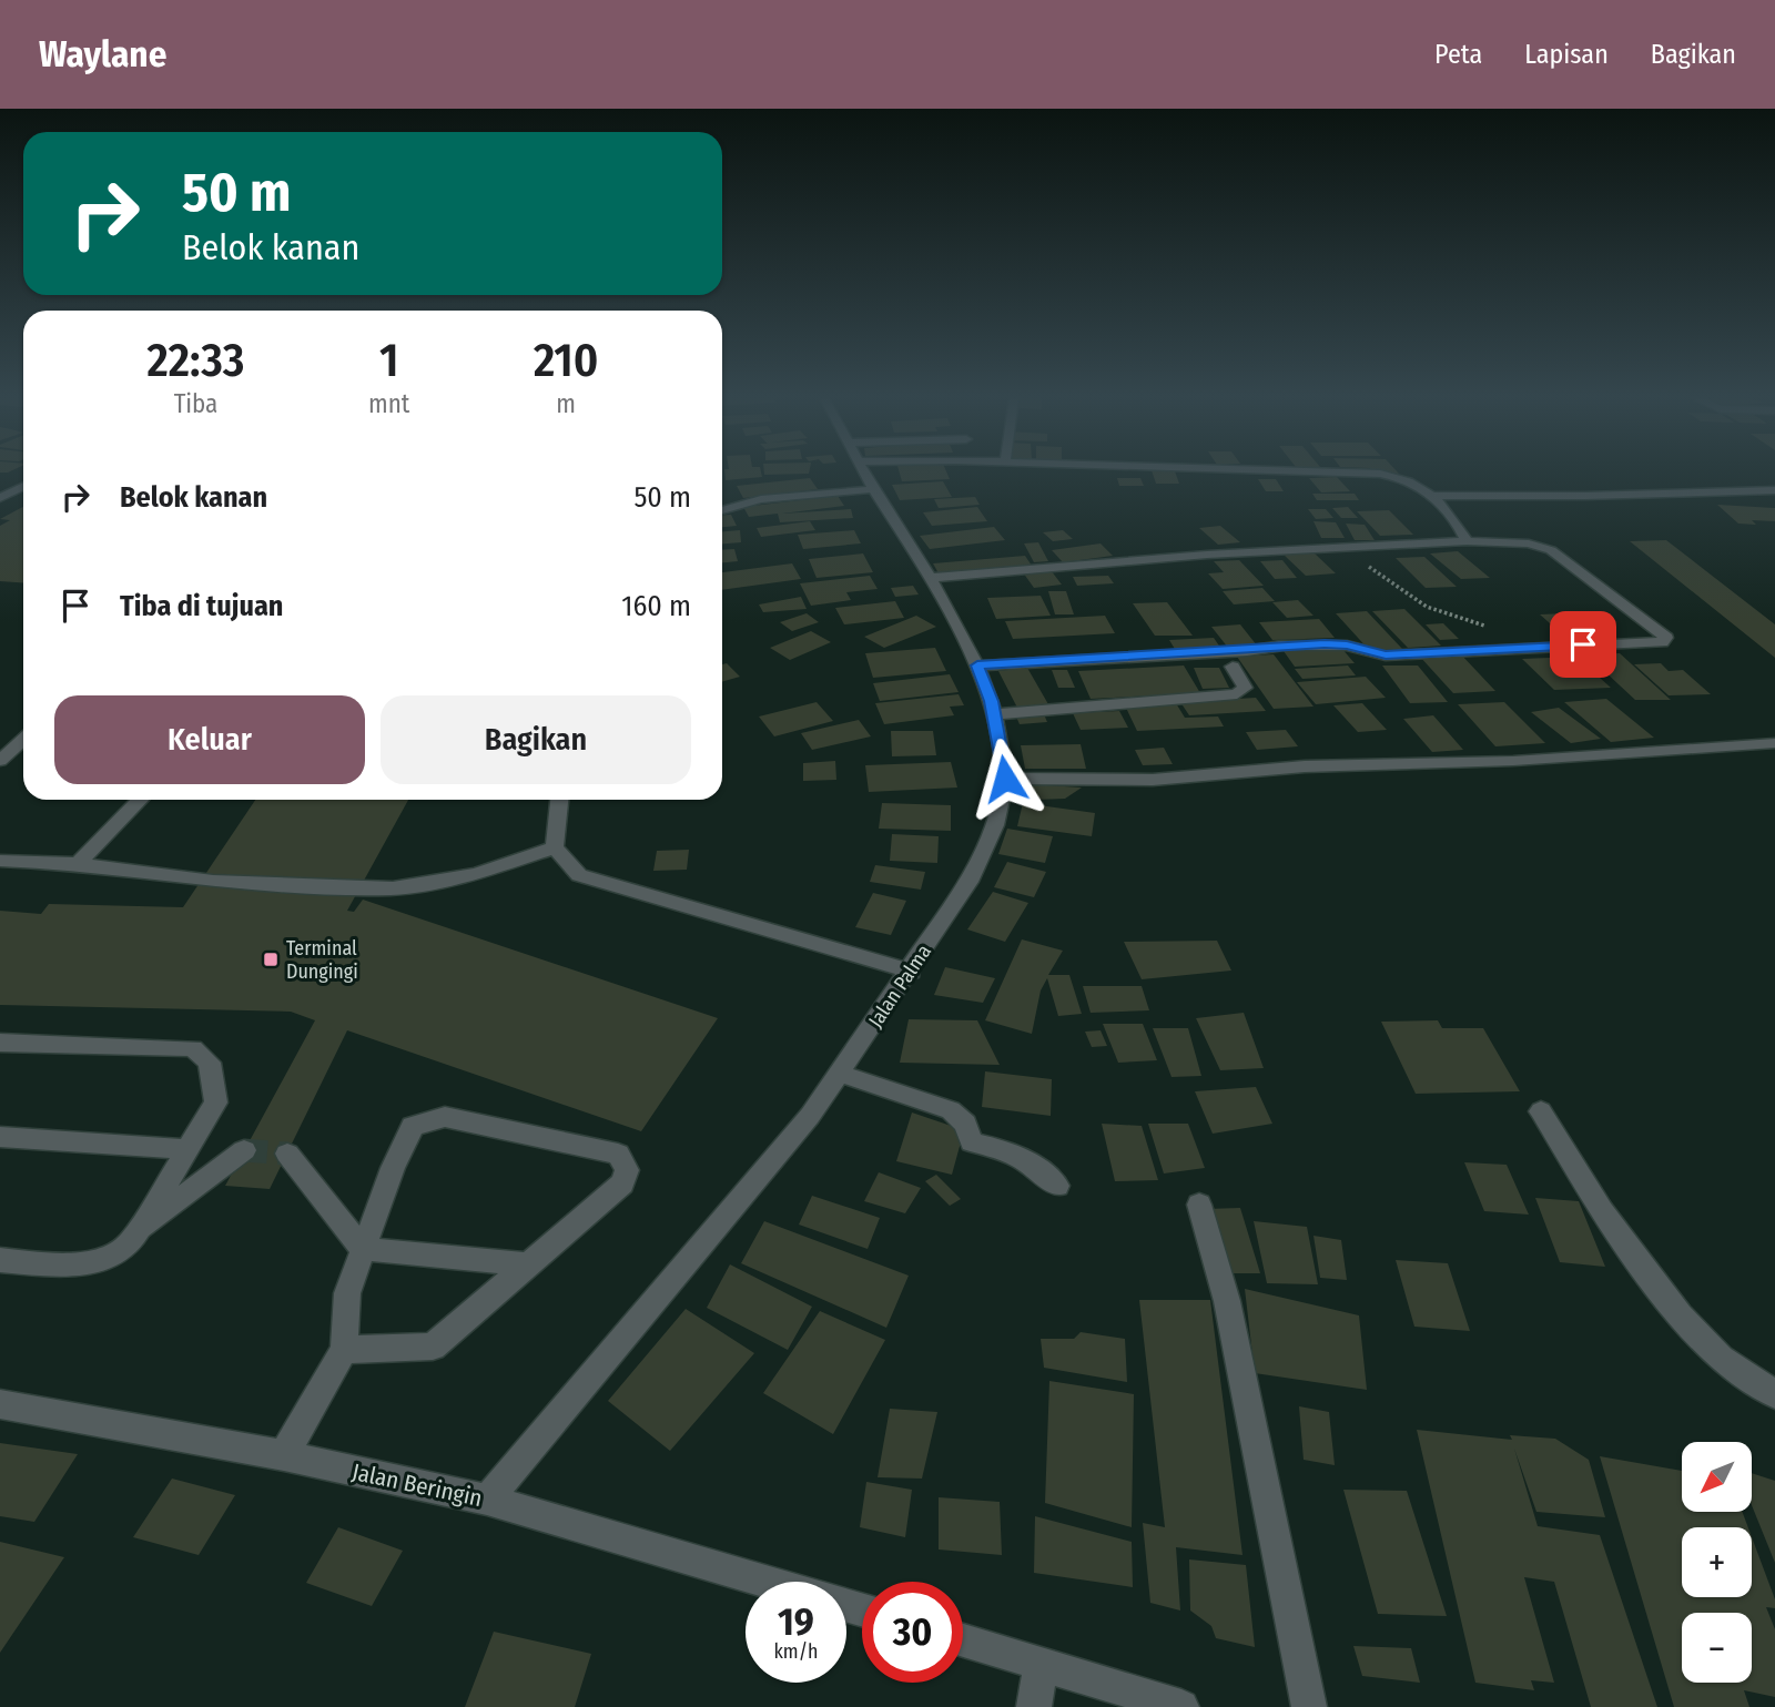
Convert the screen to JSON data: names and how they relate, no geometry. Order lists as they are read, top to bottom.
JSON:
{
  "streets": {
    "street": ["Jalan Palma", "Jalan Beringin"]
  },
  "crossings": [
    ["Jalan Palma", "Jalan Beringin"]
  ],
  "places": {
    "transit": ["Terminal Dungingi"]
  },
  "north": "bottom left",
  "page": {
    "header": "Waylane",
    "nav": ["Peta", "Lapisan", "Bagikan"],
    "turn": ["50 m", "Belok kanan"],
    "eta": [
      "22:33",
      "Tiba",
      "1",
      "mnt",
      "210",
      "m"
    ],
    "list": [
      {
        "name": "Belok kanan",
        "value": "50 m"
      },
      {
        "name": "Tiba di tujuan",
        "value": "160 m"
      }
    ],
    "buttons": ["Keluar", "Bagikan"],
    "map_buttons": ["+", "−"],
    "speed": "19 km/h",
    "limit": "30"
  }
}
